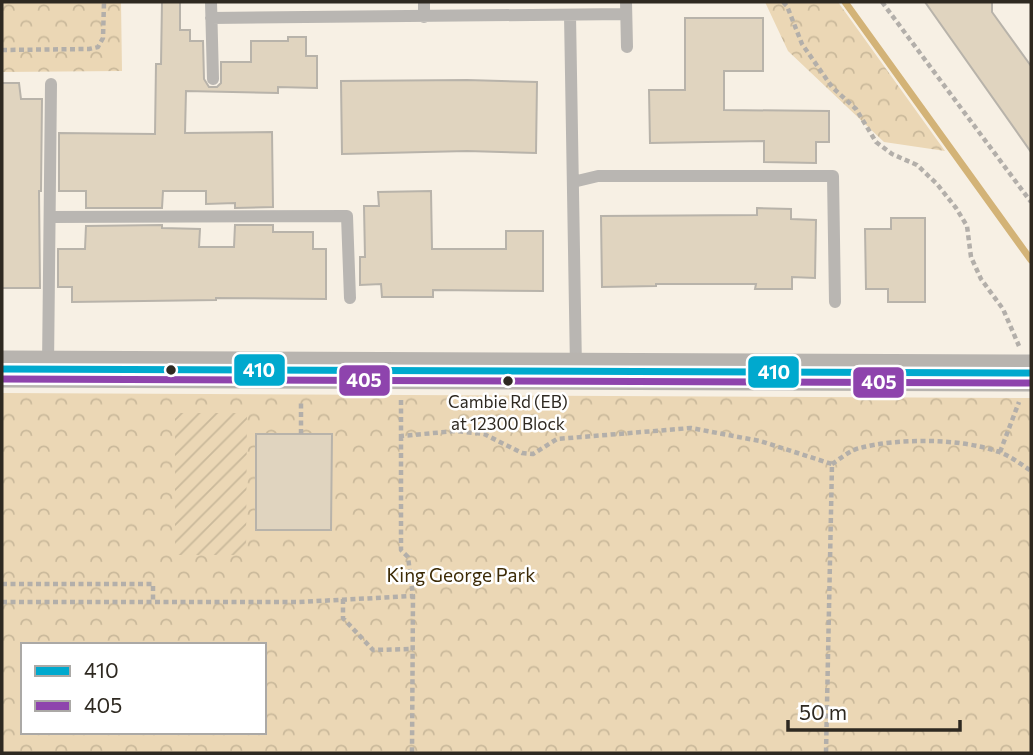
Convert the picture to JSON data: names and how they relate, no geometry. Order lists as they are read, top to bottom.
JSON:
{
  "parks": ["King George Park"],
  "places": ["Cambie Rd (EB) at 12300 Block"],
  "lines": ["transit line 410", "transit line 405"],
  "legend": ["410", "405"],
  "scale_bar": "50 m"
}
